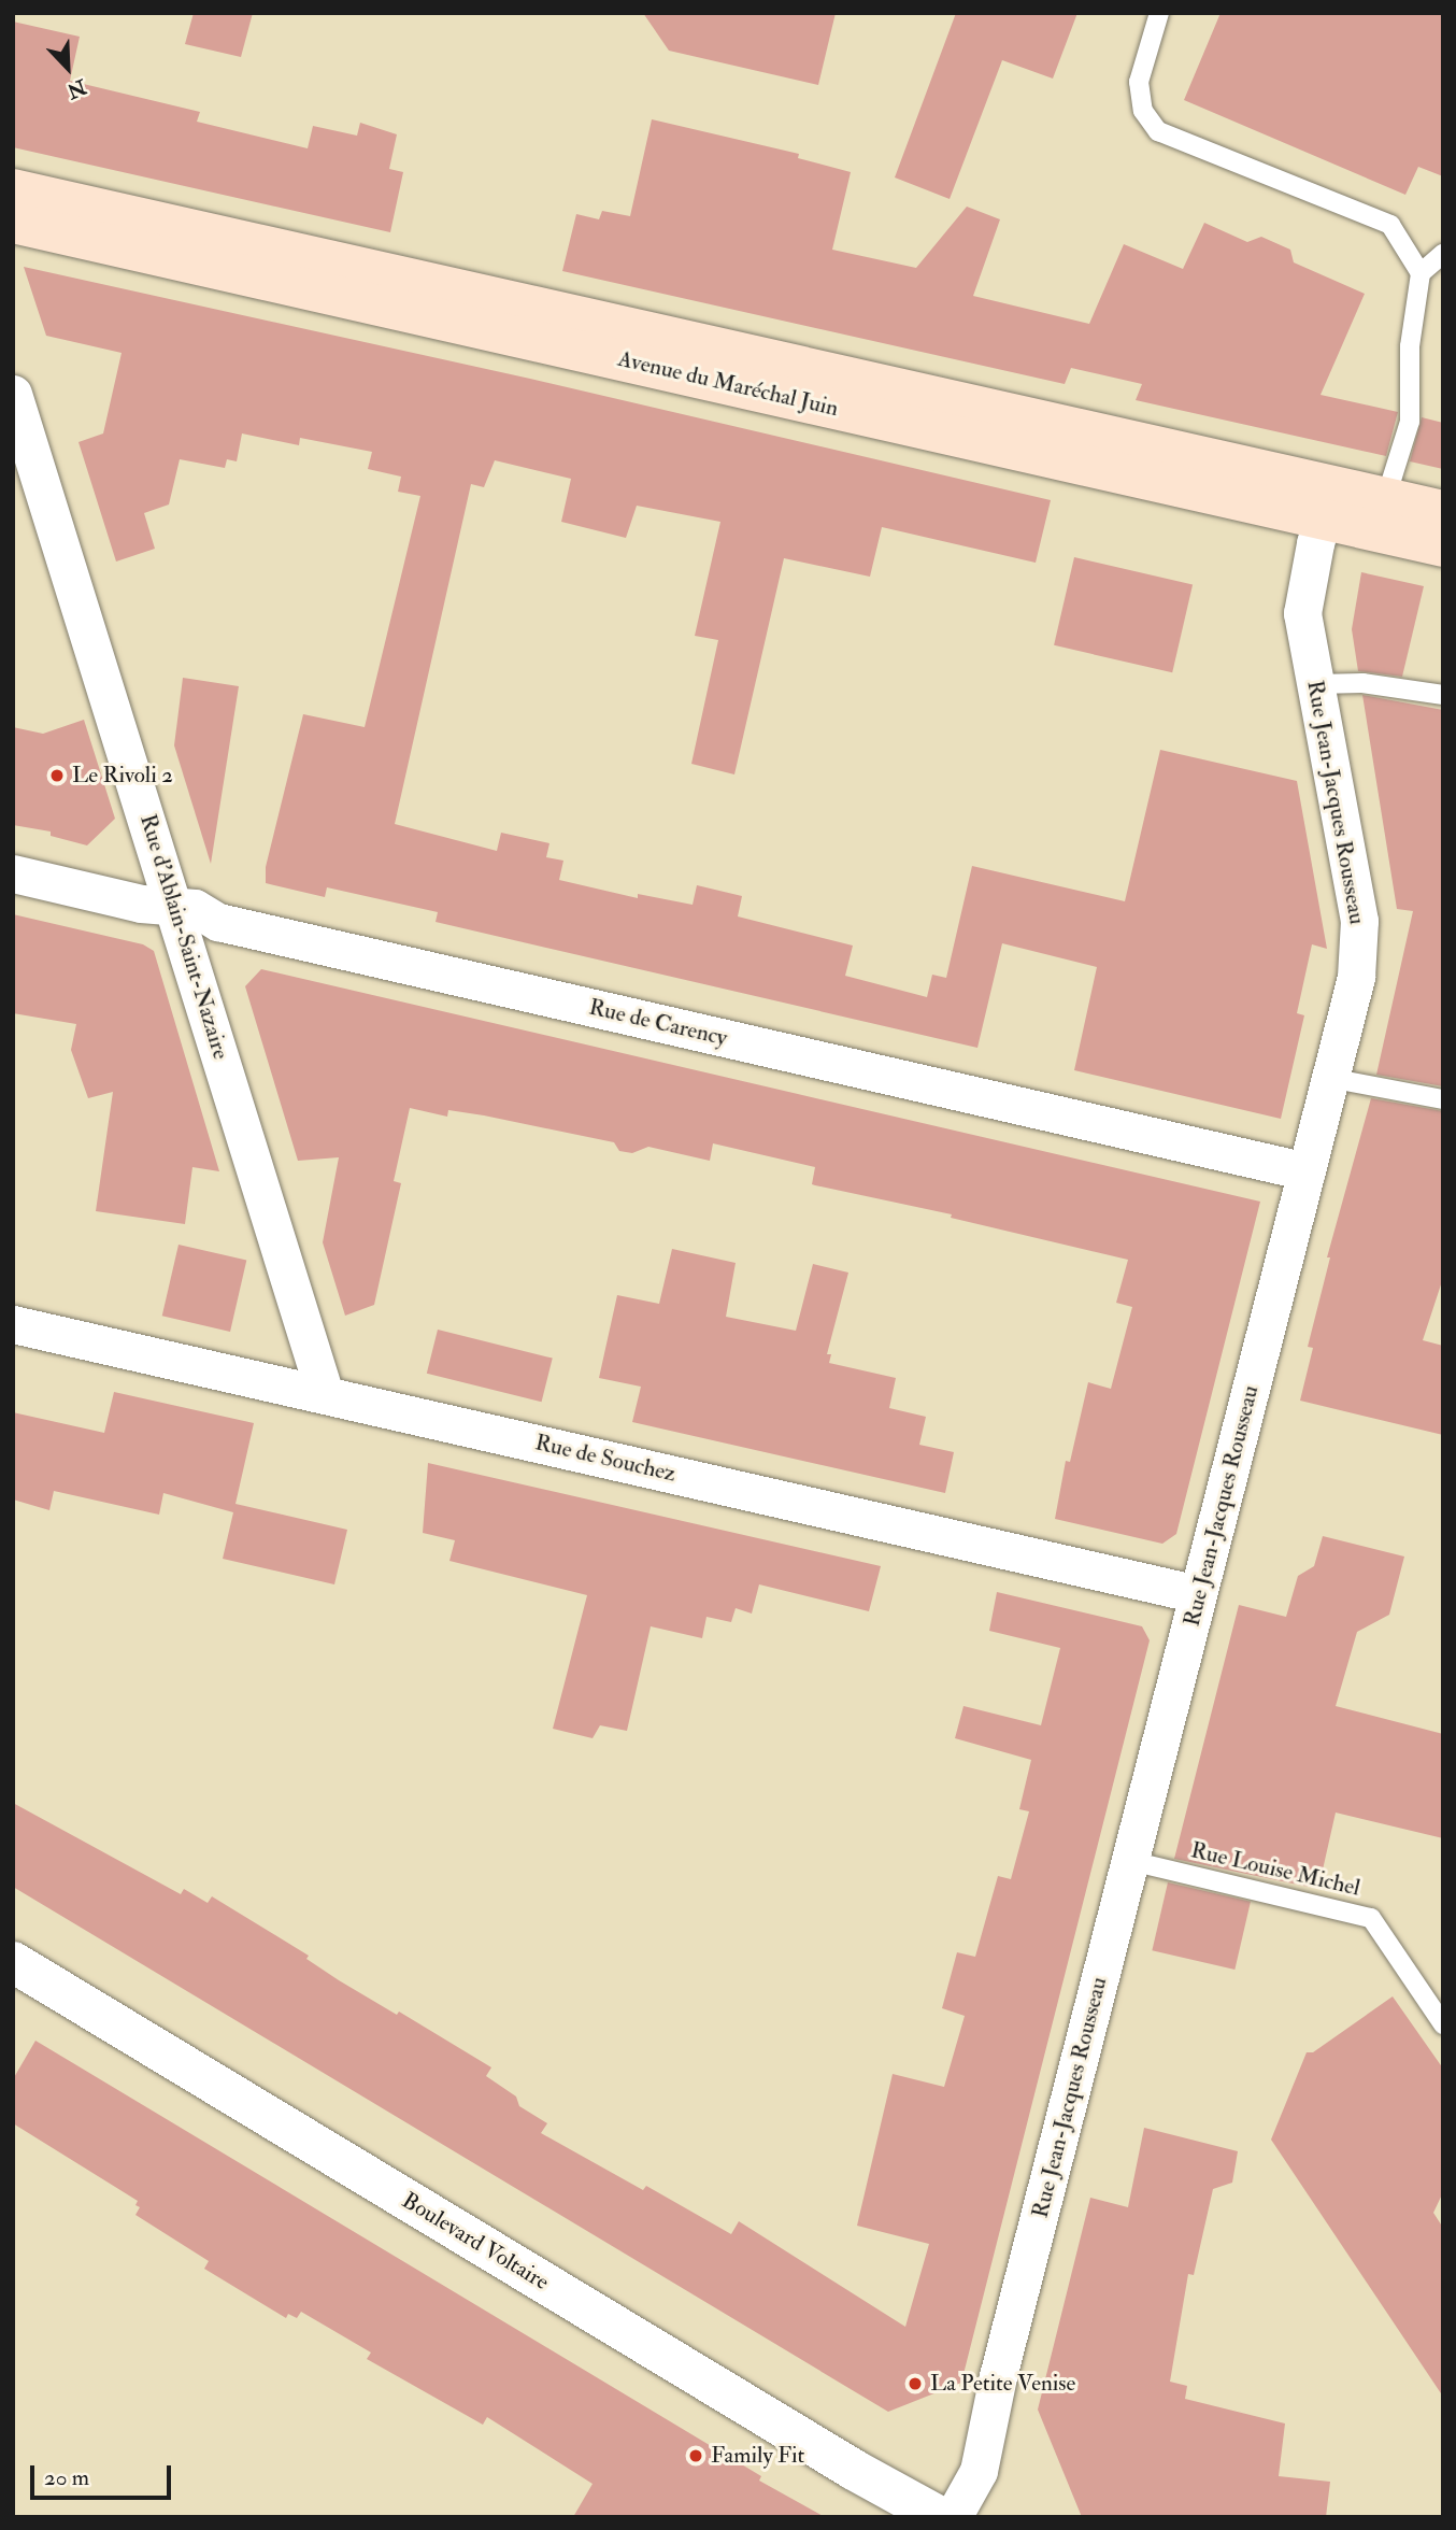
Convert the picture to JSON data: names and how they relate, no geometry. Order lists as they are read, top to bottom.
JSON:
{
  "streets": {
    "main road": ["Avenue du Maréchal Juin"],
    "street": [
      "Rue Jean-Jacques Rousseau",
      "Rue d'Ablain-Saint-Nazaire",
      "Rue de Carency",
      "Rue de Souchez",
      "Boulevard Voltaire"
    ],
    "lane": ["Rue Louise Michel"]
  },
  "crossings": [
    ["Avenue du Maréchal Juin", "Rue Jean-Jacques Rousseau"],
    ["Rue Jean-Jacques Rousseau", "Rue de Carency"],
    ["Rue Jean-Jacques Rousseau", "Rue de Souchez"],
    ["Rue Jean-Jacques Rousseau", "Rue Louise Michel"],
    ["Rue d'Ablain-Saint-Nazaire", "Rue de Carency"],
    ["Rue d'Ablain-Saint-Nazaire", "Rue de Souchez"]
  ],
  "places": ["Le Rivoli 2", "La Petite Venise", "Family Fit"],
  "scale_bar": "20 m",
  "north": "bottom right"
}
